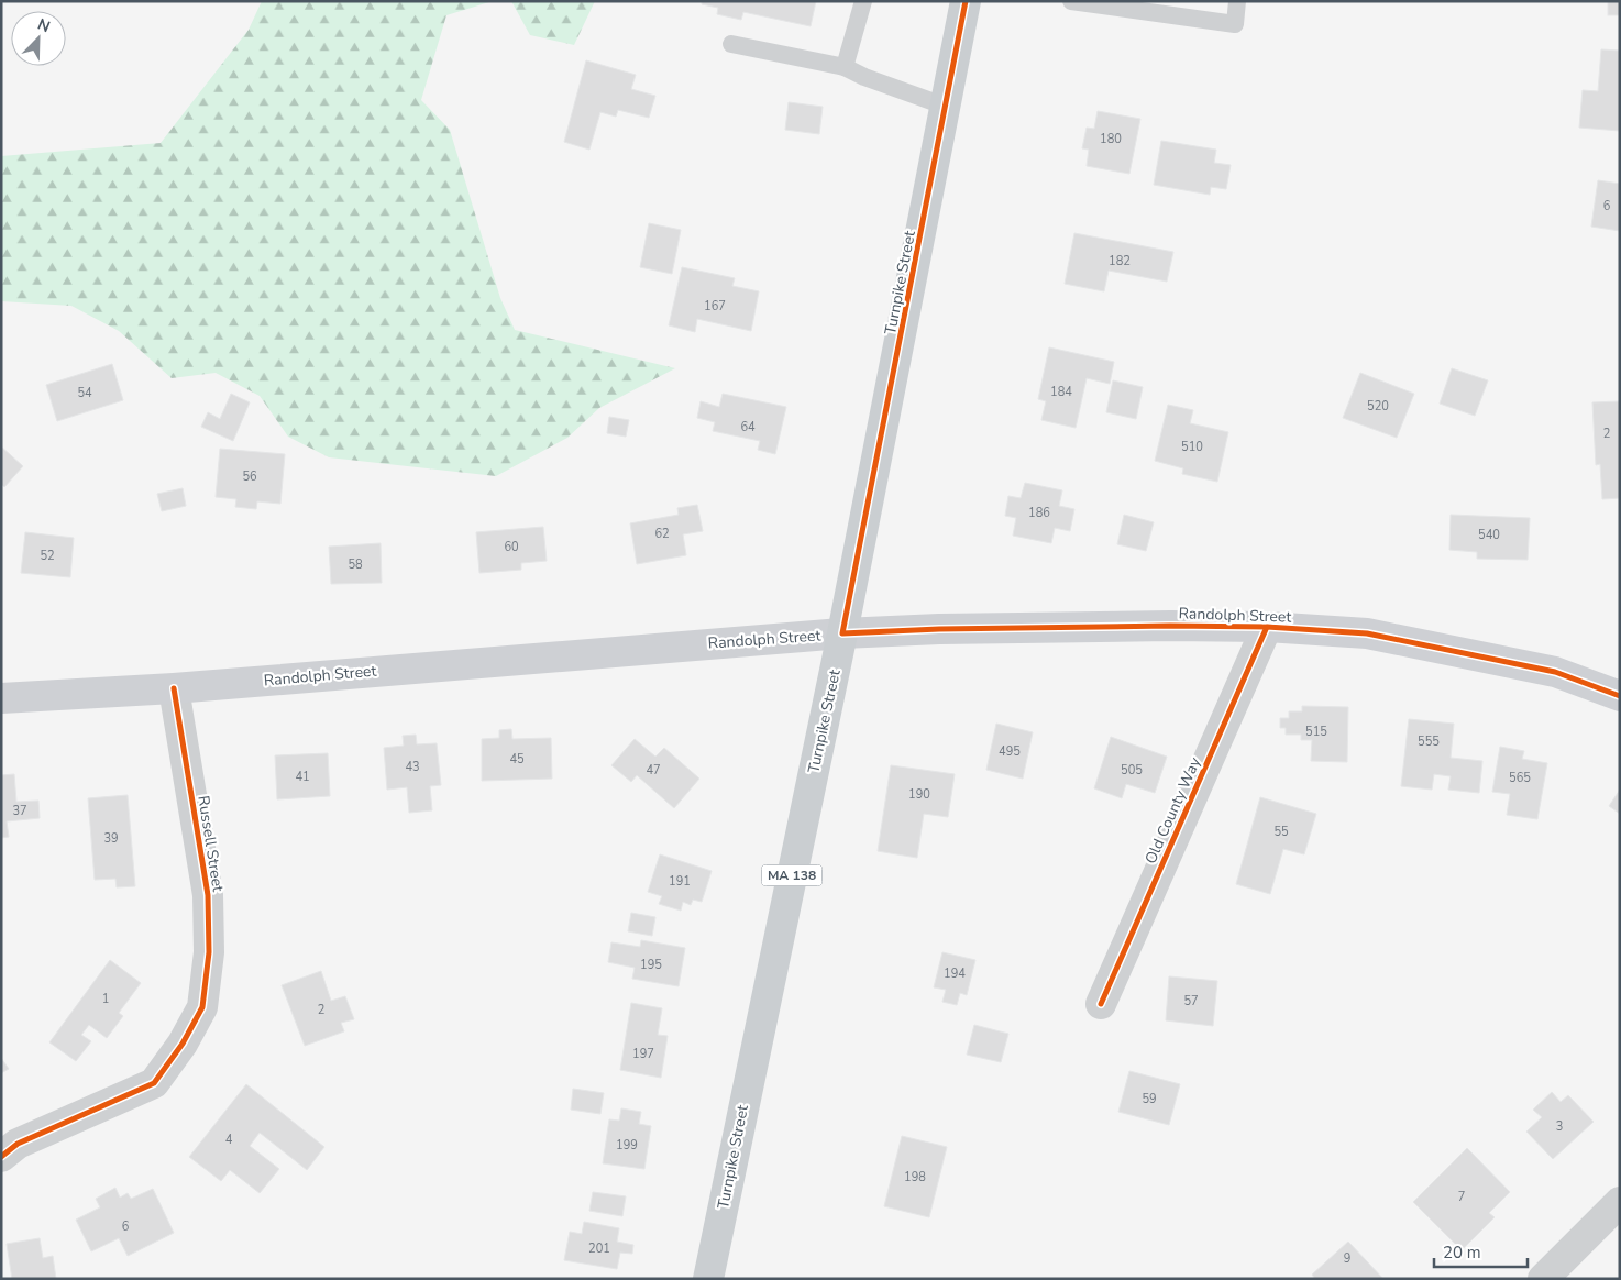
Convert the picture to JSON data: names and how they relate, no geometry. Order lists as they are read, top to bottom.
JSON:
{
  "streets": {
    "main road": ["Turnpike Street", "Randolph Street", "MA 138"],
    "street": ["Old County Way", "Russell Street"]
  },
  "crossings": [
    ["Turnpike Street", "Randolph Street"],
    ["Randolph Street", "Old County Way"],
    ["Randolph Street", "Russell Street"]
  ],
  "house_numbers": [
    "180",
    "6",
    "182",
    "167",
    "184",
    "54",
    "520",
    "64",
    "2",
    "510",
    "56",
    "186",
    "62",
    "540",
    "60",
    "52",
    "58",
    "515",
    "555",
    "495",
    "45",
    "43",
    "47",
    "505",
    "41",
    "565",
    "190",
    "37",
    "55",
    "39",
    "191",
    "195",
    "194",
    "1",
    "57",
    "2",
    "197",
    "59",
    "3",
    "4",
    "199",
    "198",
    "7",
    "6",
    "201",
    "9"
  ],
  "scale_bar": "20 m",
  "north": "top right"
}
